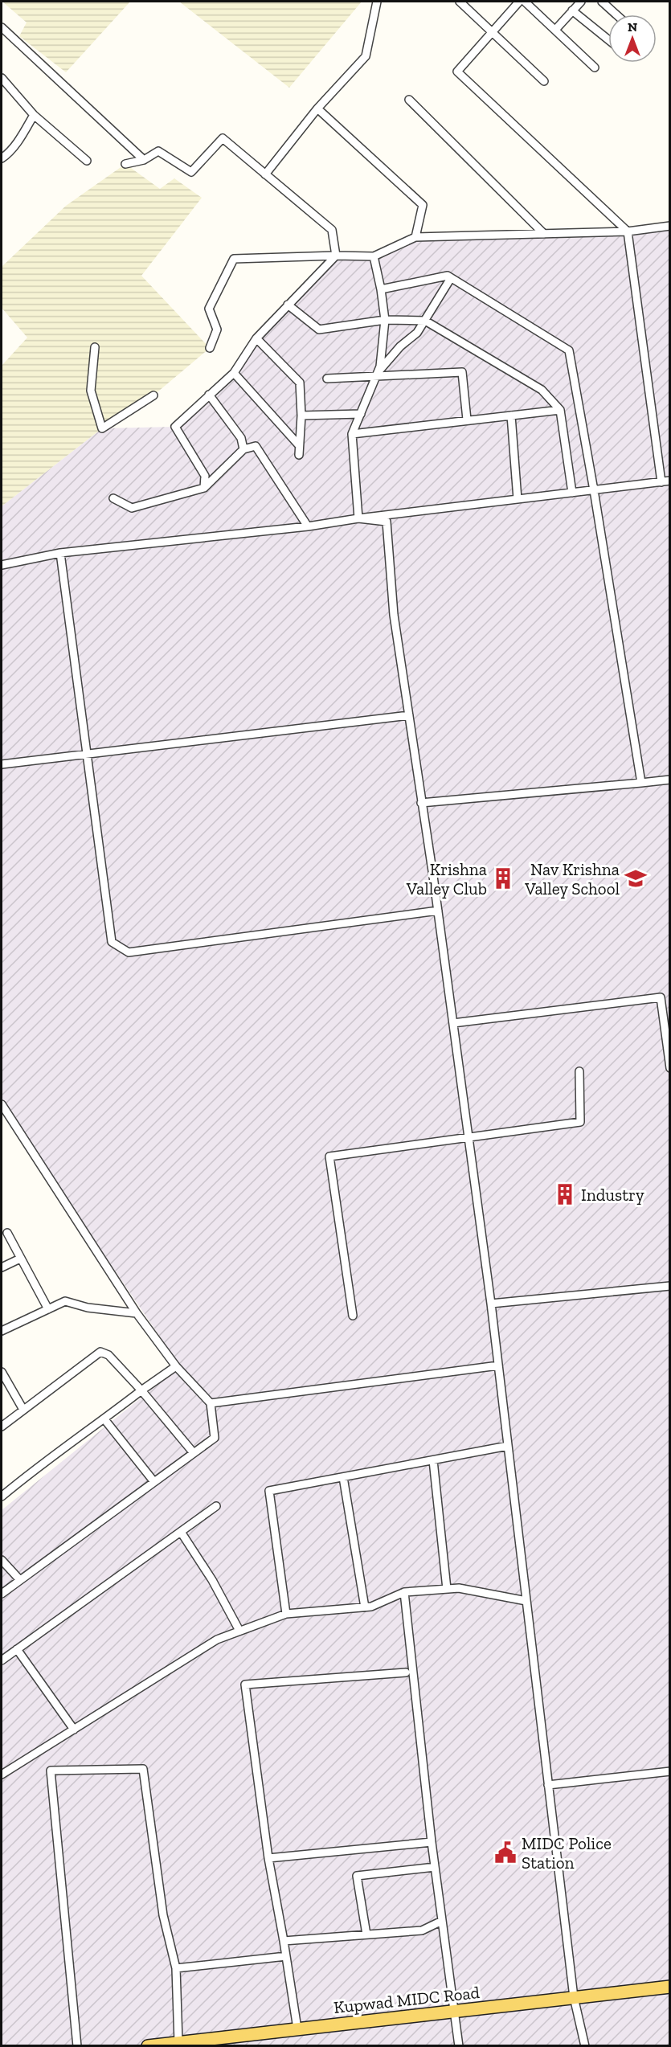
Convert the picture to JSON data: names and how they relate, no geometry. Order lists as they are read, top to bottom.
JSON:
{
  "streets": {
    "main road": ["Kupwad MIDC Road"]
  },
  "places": {
    "building": ["Krishna Valley Club", "Industry"],
    "school or university": ["Nav Krishna Valley School"],
    "public building": ["MIDC Police Station"]
  },
  "north": "top"
}
